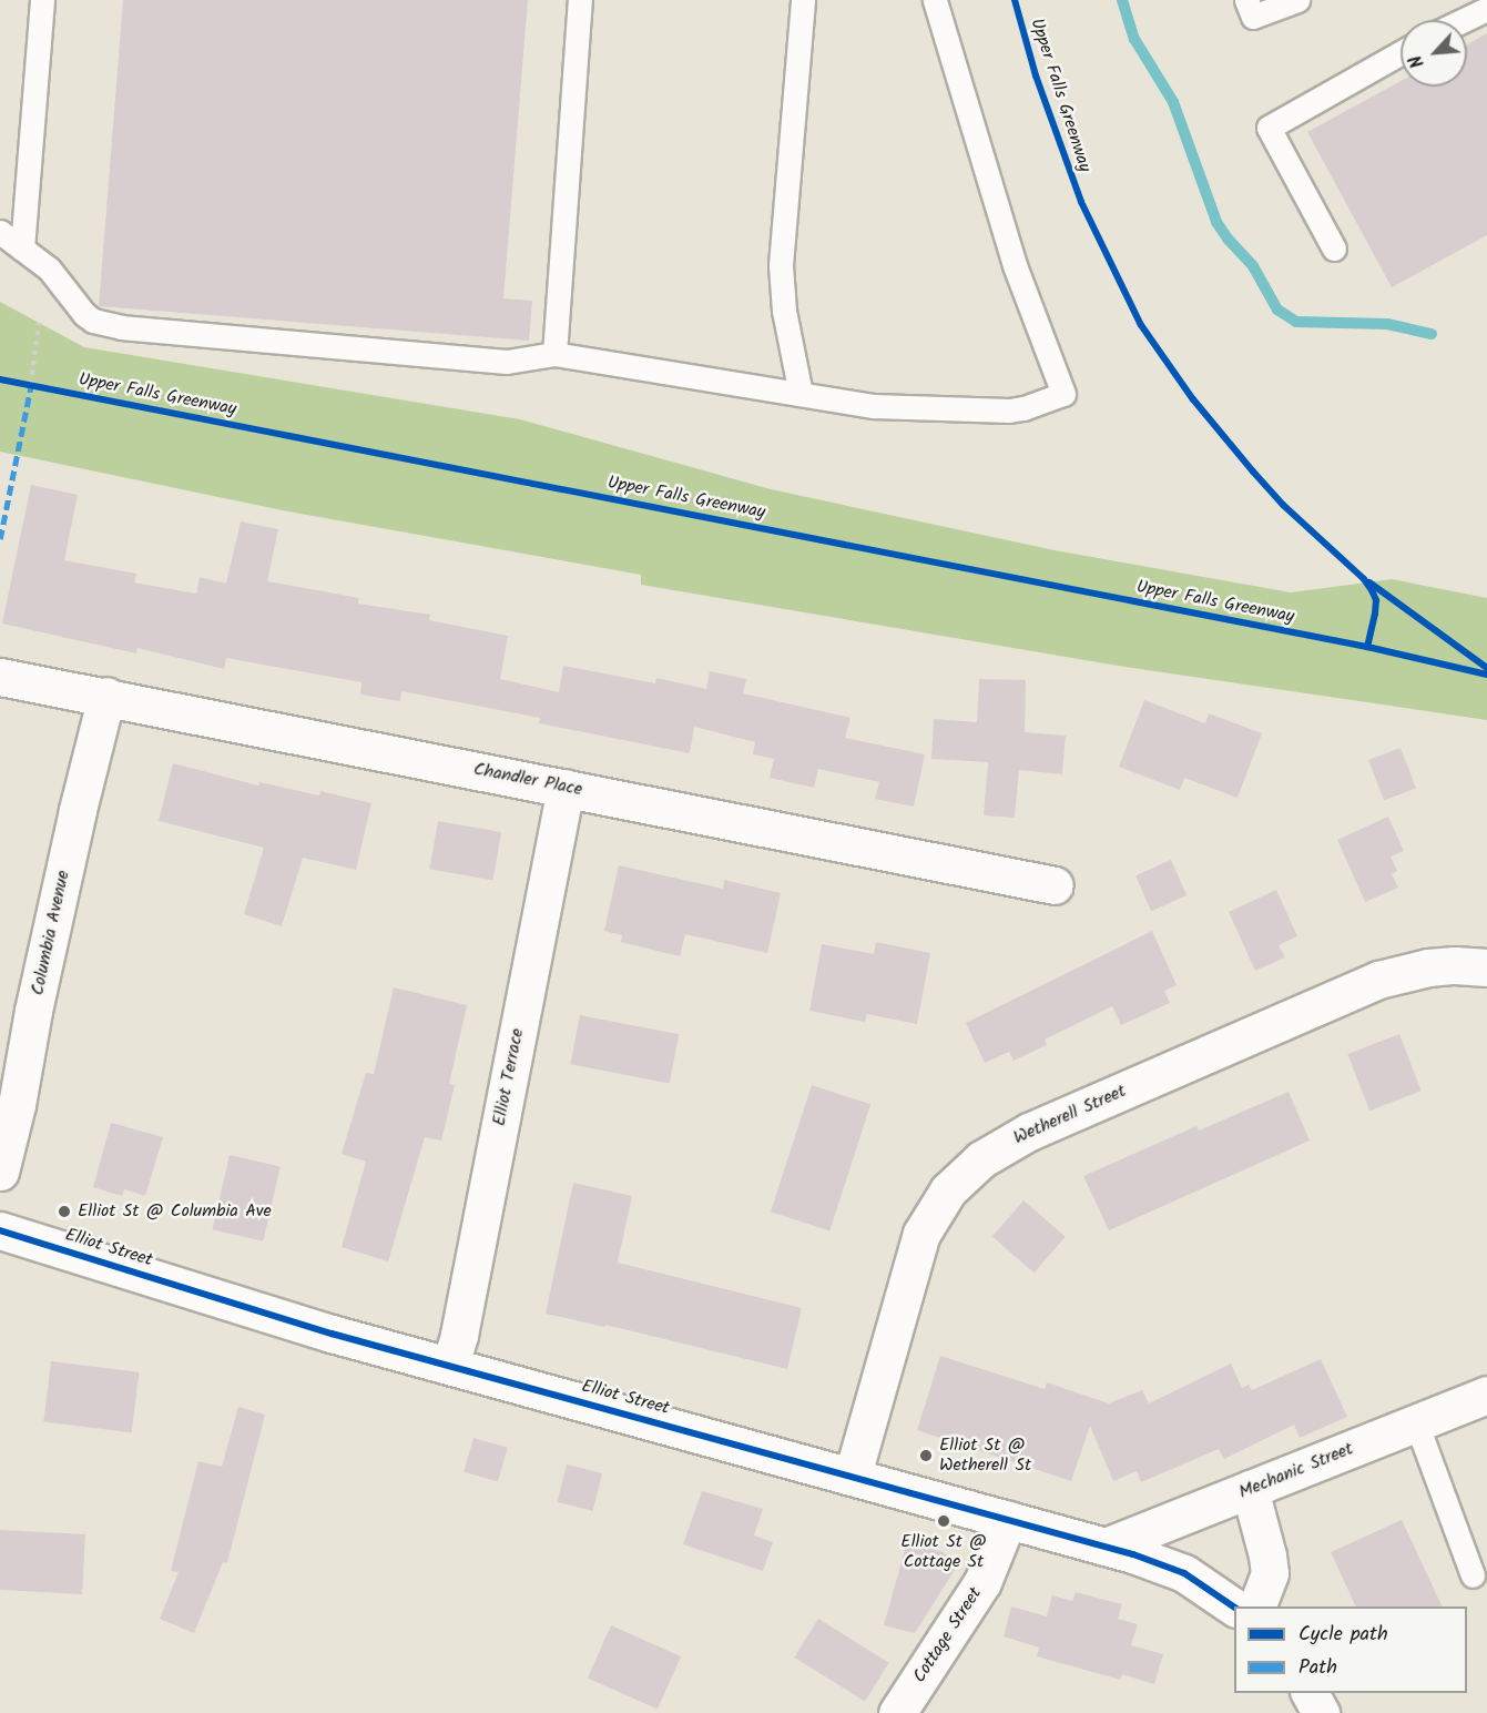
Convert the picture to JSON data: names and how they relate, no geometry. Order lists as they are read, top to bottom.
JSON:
{
  "streets": {
    "street": [
      "Chandler Place",
      "Columbia Avenue",
      "Elliot Terrace",
      "Wetherell Street",
      "Elliot Street",
      "Mechanic Street",
      "Cottage Street"
    ],
    "cycle path": ["Upper Falls Greenway"]
  },
  "crossings": [
    ["Chandler Place", "Columbia Avenue"],
    ["Chandler Place", "Elliot Terrace"],
    ["Elliot Terrace", "Elliot Street"],
    ["Wetherell Street", "Elliot Street"],
    ["Elliot Street", "Mechanic Street"],
    ["Elliot Street", "Cottage Street"]
  ],
  "places": ["Elliot St @ Columbia Ave", "Elliot St @ Wetherell St", "Elliot St @ Cottage St"],
  "legend": ["Cycle path", "Path"],
  "north": "bottom left"
}
